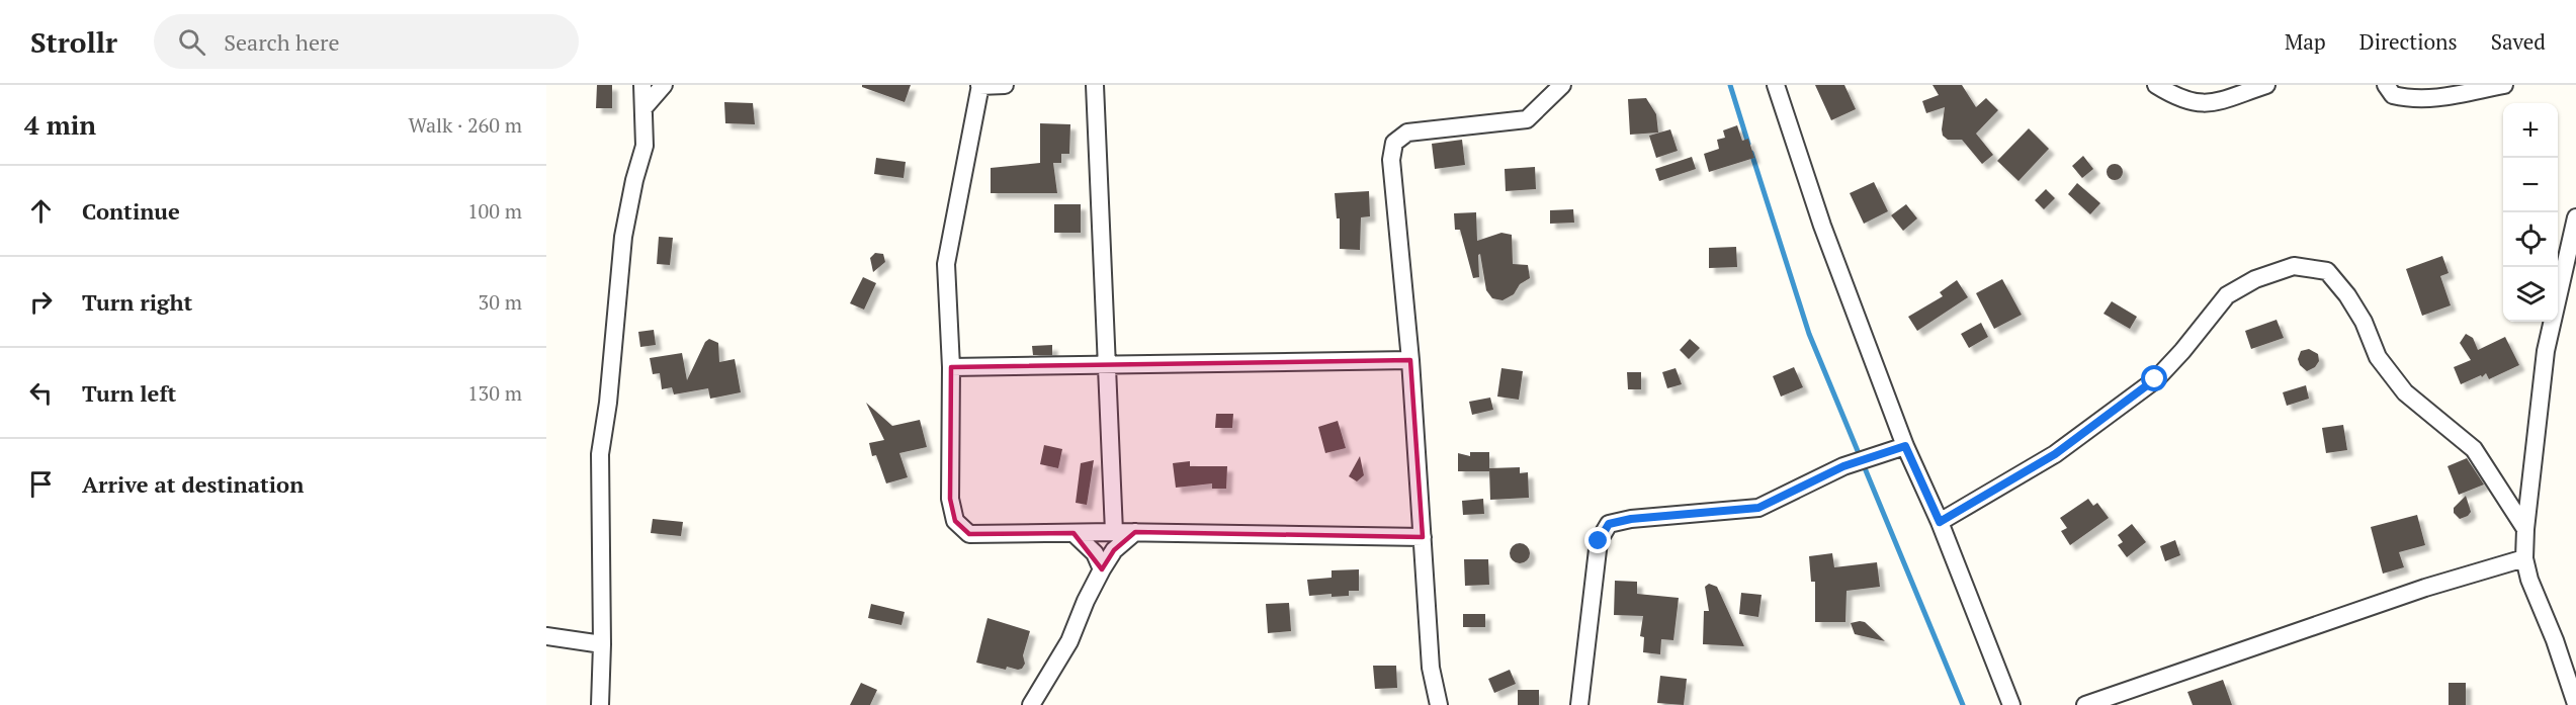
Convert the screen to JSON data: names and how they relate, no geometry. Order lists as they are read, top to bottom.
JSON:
{
  "page": {
    "header": "Strollr",
    "search": "Search here",
    "nav": ["Map", "Directions", "Saved"],
    "heading": ["4 min", "Walk · 260 m"],
    "map_buttons": ["+", "−"],
    "list": [
      ["Continue", "100 m"],
      ["Turn right", "30 m"],
      ["Turn left", "130 m"],
      "Arrive at destination"
    ]
  }
}
